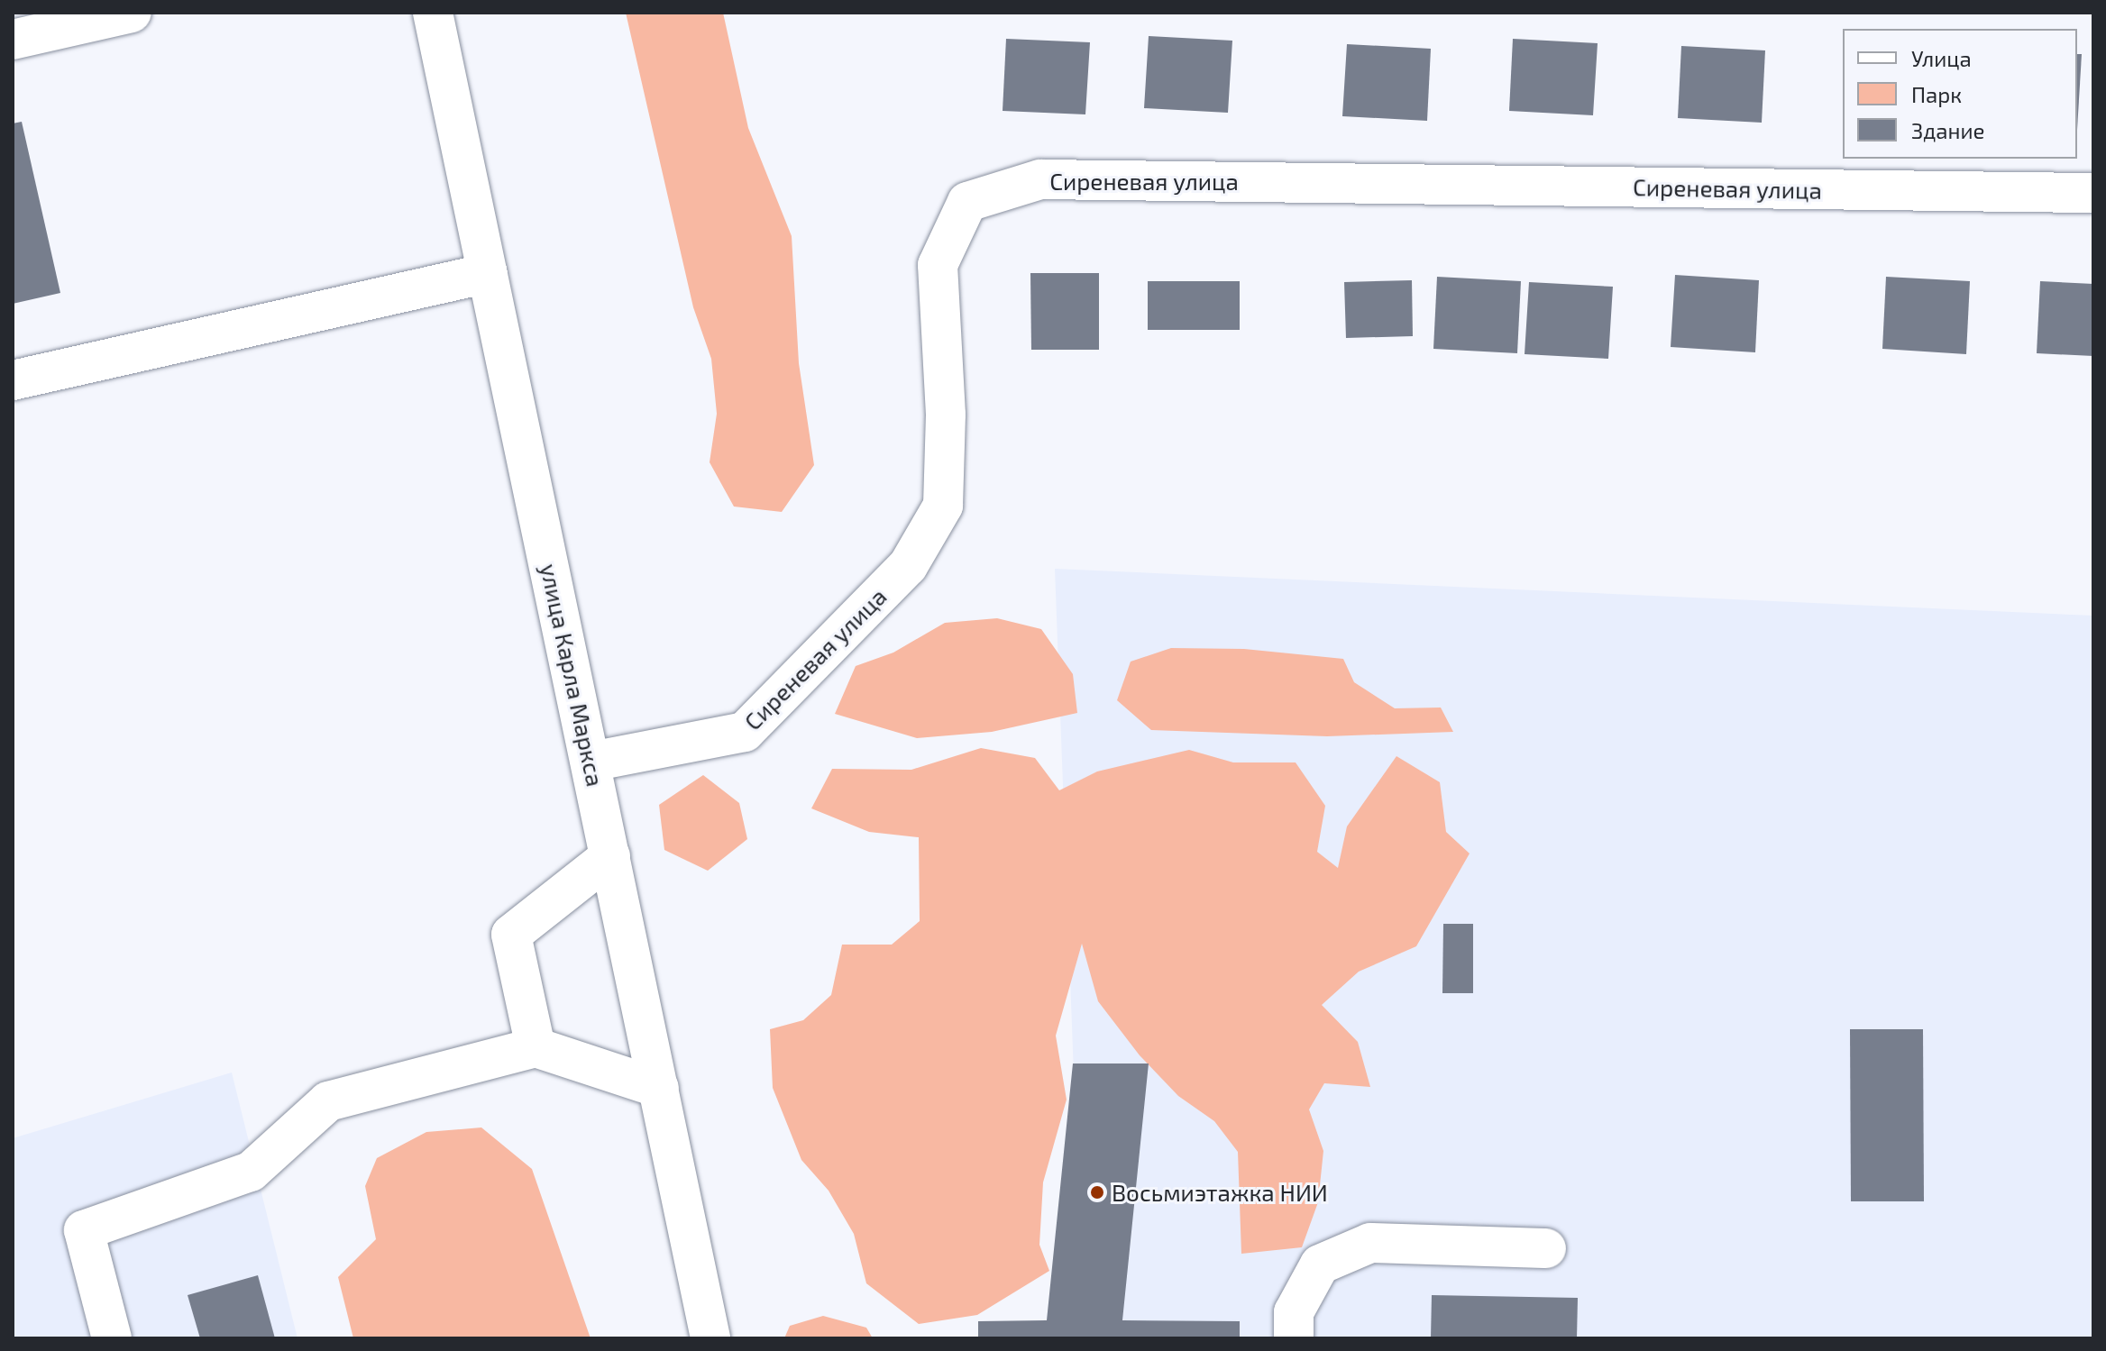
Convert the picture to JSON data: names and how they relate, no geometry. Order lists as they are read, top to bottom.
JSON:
{
  "streets": {
    "street": ["Сиреневая улица", "улица Карла Маркса"]
  },
  "crossings": [
    ["Сиреневая улица", "улица Карла Маркса"]
  ],
  "places": ["Восьмиэтажка НИИ"],
  "legend": ["Улица", "Парк", "Здание"]
}
